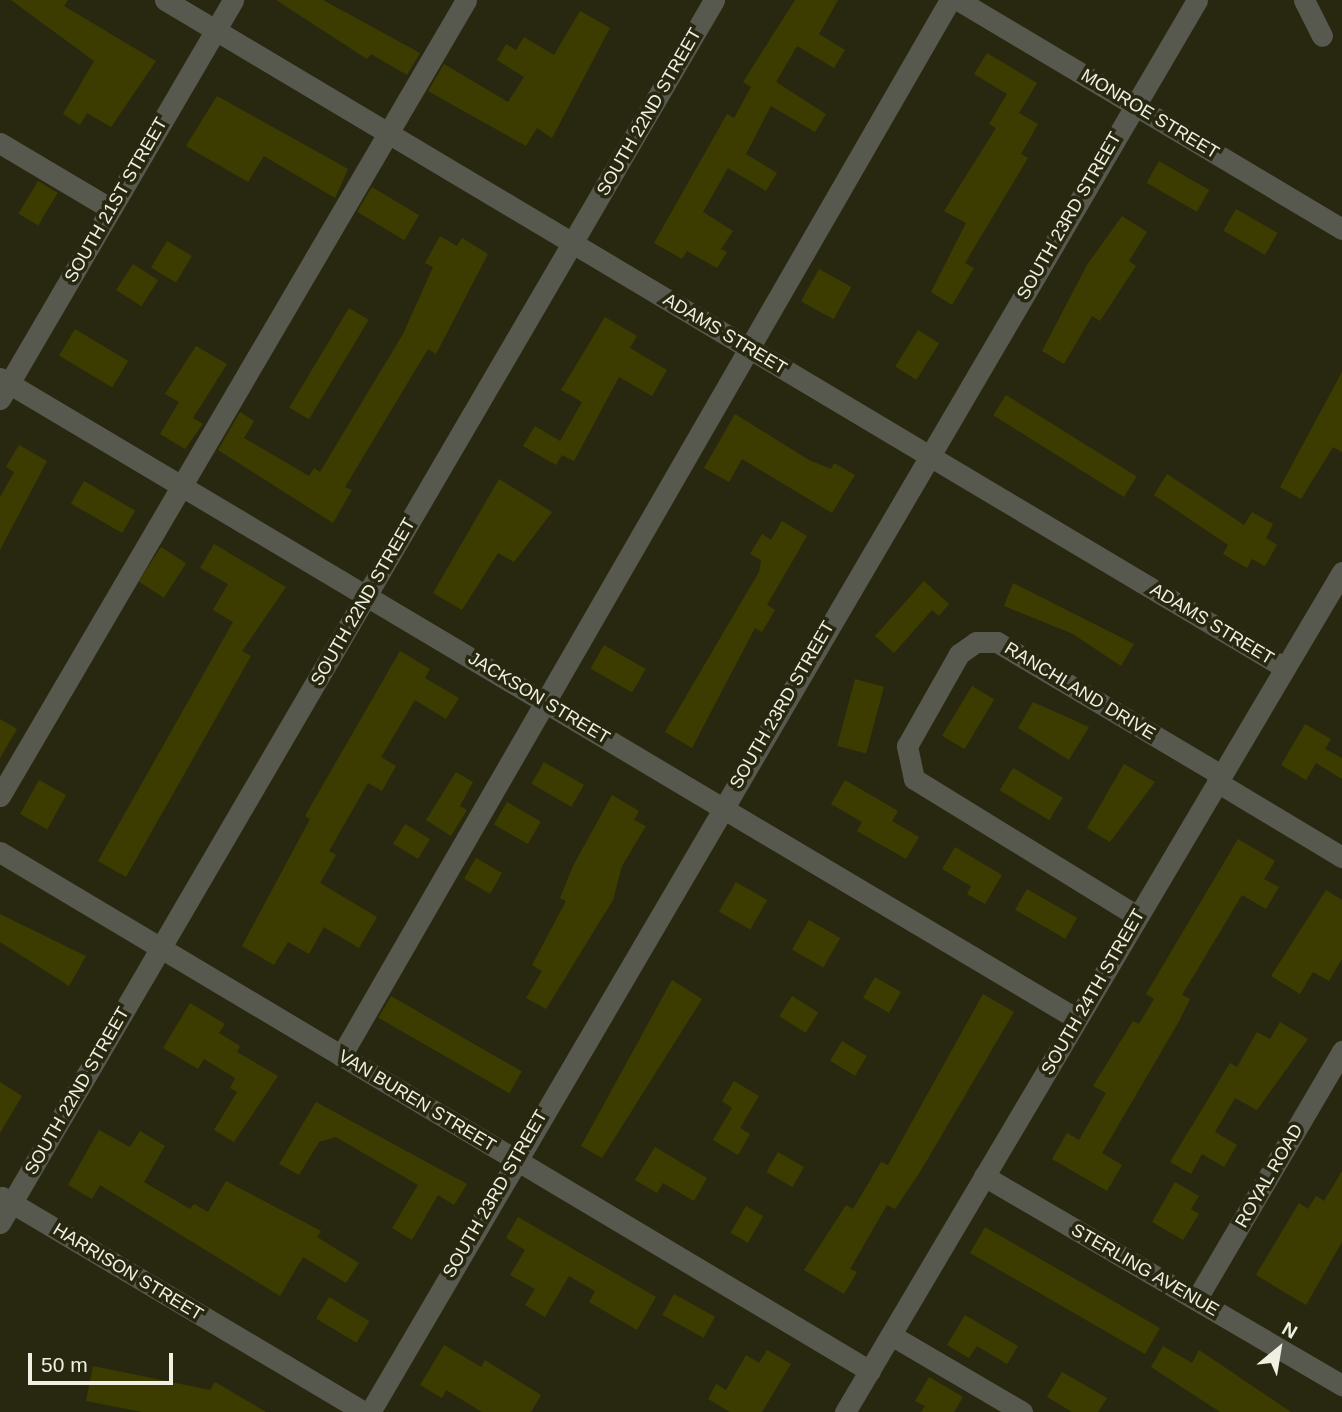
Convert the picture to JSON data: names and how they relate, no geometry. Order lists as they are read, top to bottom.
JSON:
{
  "streets": {
    "street": [
      "SOUTH 22ND STREET",
      "MONROE STREET",
      "SOUTH 21ST STREET",
      "SOUTH 23RD STREET",
      "ADAMS STREET",
      "RANCHLAND DRIVE",
      "JACKSON STREET",
      "SOUTH 24TH STREET",
      "VAN BUREN STREET",
      "ROYAL ROAD",
      "STERLING AVENUE",
      "HARRISON STREET"
    ]
  },
  "crossings": [
    ["SOUTH 22ND STREET", "ADAMS STREET"],
    ["SOUTH 22ND STREET", "JACKSON STREET"],
    ["SOUTH 22ND STREET", "VAN BUREN STREET"],
    ["SOUTH 22ND STREET", "HARRISON STREET"],
    ["MONROE STREET", "SOUTH 23RD STREET"],
    ["SOUTH 21ST STREET", "ADAMS STREET"],
    ["SOUTH 21ST STREET", "JACKSON STREET"],
    ["SOUTH 23RD STREET", "ADAMS STREET"],
    ["SOUTH 23RD STREET", "JACKSON STREET"],
    ["SOUTH 23RD STREET", "VAN BUREN STREET"],
    ["ADAMS STREET", "SOUTH 24TH STREET"],
    ["RANCHLAND DRIVE", "SOUTH 24TH STREET"],
    ["JACKSON STREET", "SOUTH 24TH STREET"],
    ["SOUTH 24TH STREET", "VAN BUREN STREET"],
    ["SOUTH 24TH STREET", "STERLING AVENUE"],
    ["ROYAL ROAD", "STERLING AVENUE"]
  ],
  "scale_bar": "50 m",
  "north": "top right"
}
